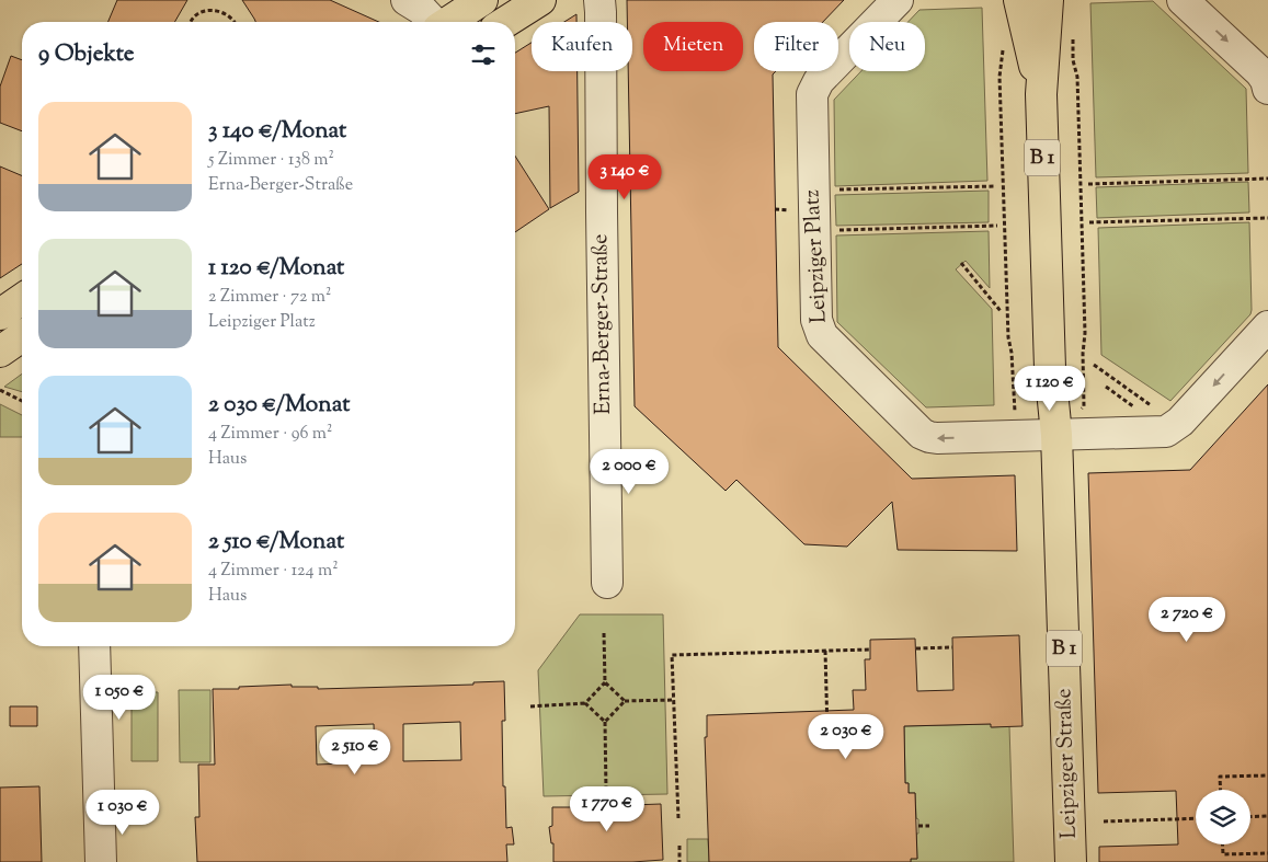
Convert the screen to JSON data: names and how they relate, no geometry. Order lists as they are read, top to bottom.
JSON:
{
  "streets": {
    "main road": ["B 1", "Leipziger Straße"],
    "street": ["Leipziger Platz", "Erna-Berger-Straße"]
  },
  "crossings": [
    ["B 1", "Leipziger Platz"],
    ["B 1", "Leipziger Straße"],
    ["Leipziger Platz", "Leipziger Straße"]
  ],
  "page": {
    "chip": [
      "Kaufen",
      "Mieten",
      "Filter",
      "Neu"
    ],
    "heading": "9 Objekte",
    "list": [
      {
        "name": "3 140 €/Monat",
        "note": "5 Zimmer · 138 m² · Erna-Berger-Straße"
      },
      {
        "name": "1 120 €/Monat",
        "note": "2 Zimmer · 72 m² · Leipziger Platz"
      },
      {
        "name": "2 030 €/Monat",
        "note": "4 Zimmer · 96 m² · Haus"
      },
      {
        "name": "2 510 €/Monat",
        "note": "4 Zimmer · 124 m² · Haus"
      }
    ],
    "price": [
      "3 140 €",
      "1 120 €",
      "2 000 €",
      "2 720 €",
      "1 050 €",
      "2 030 €",
      "2 510 €",
      "1 770 €",
      "1 030 €"
    ]
  }
}
